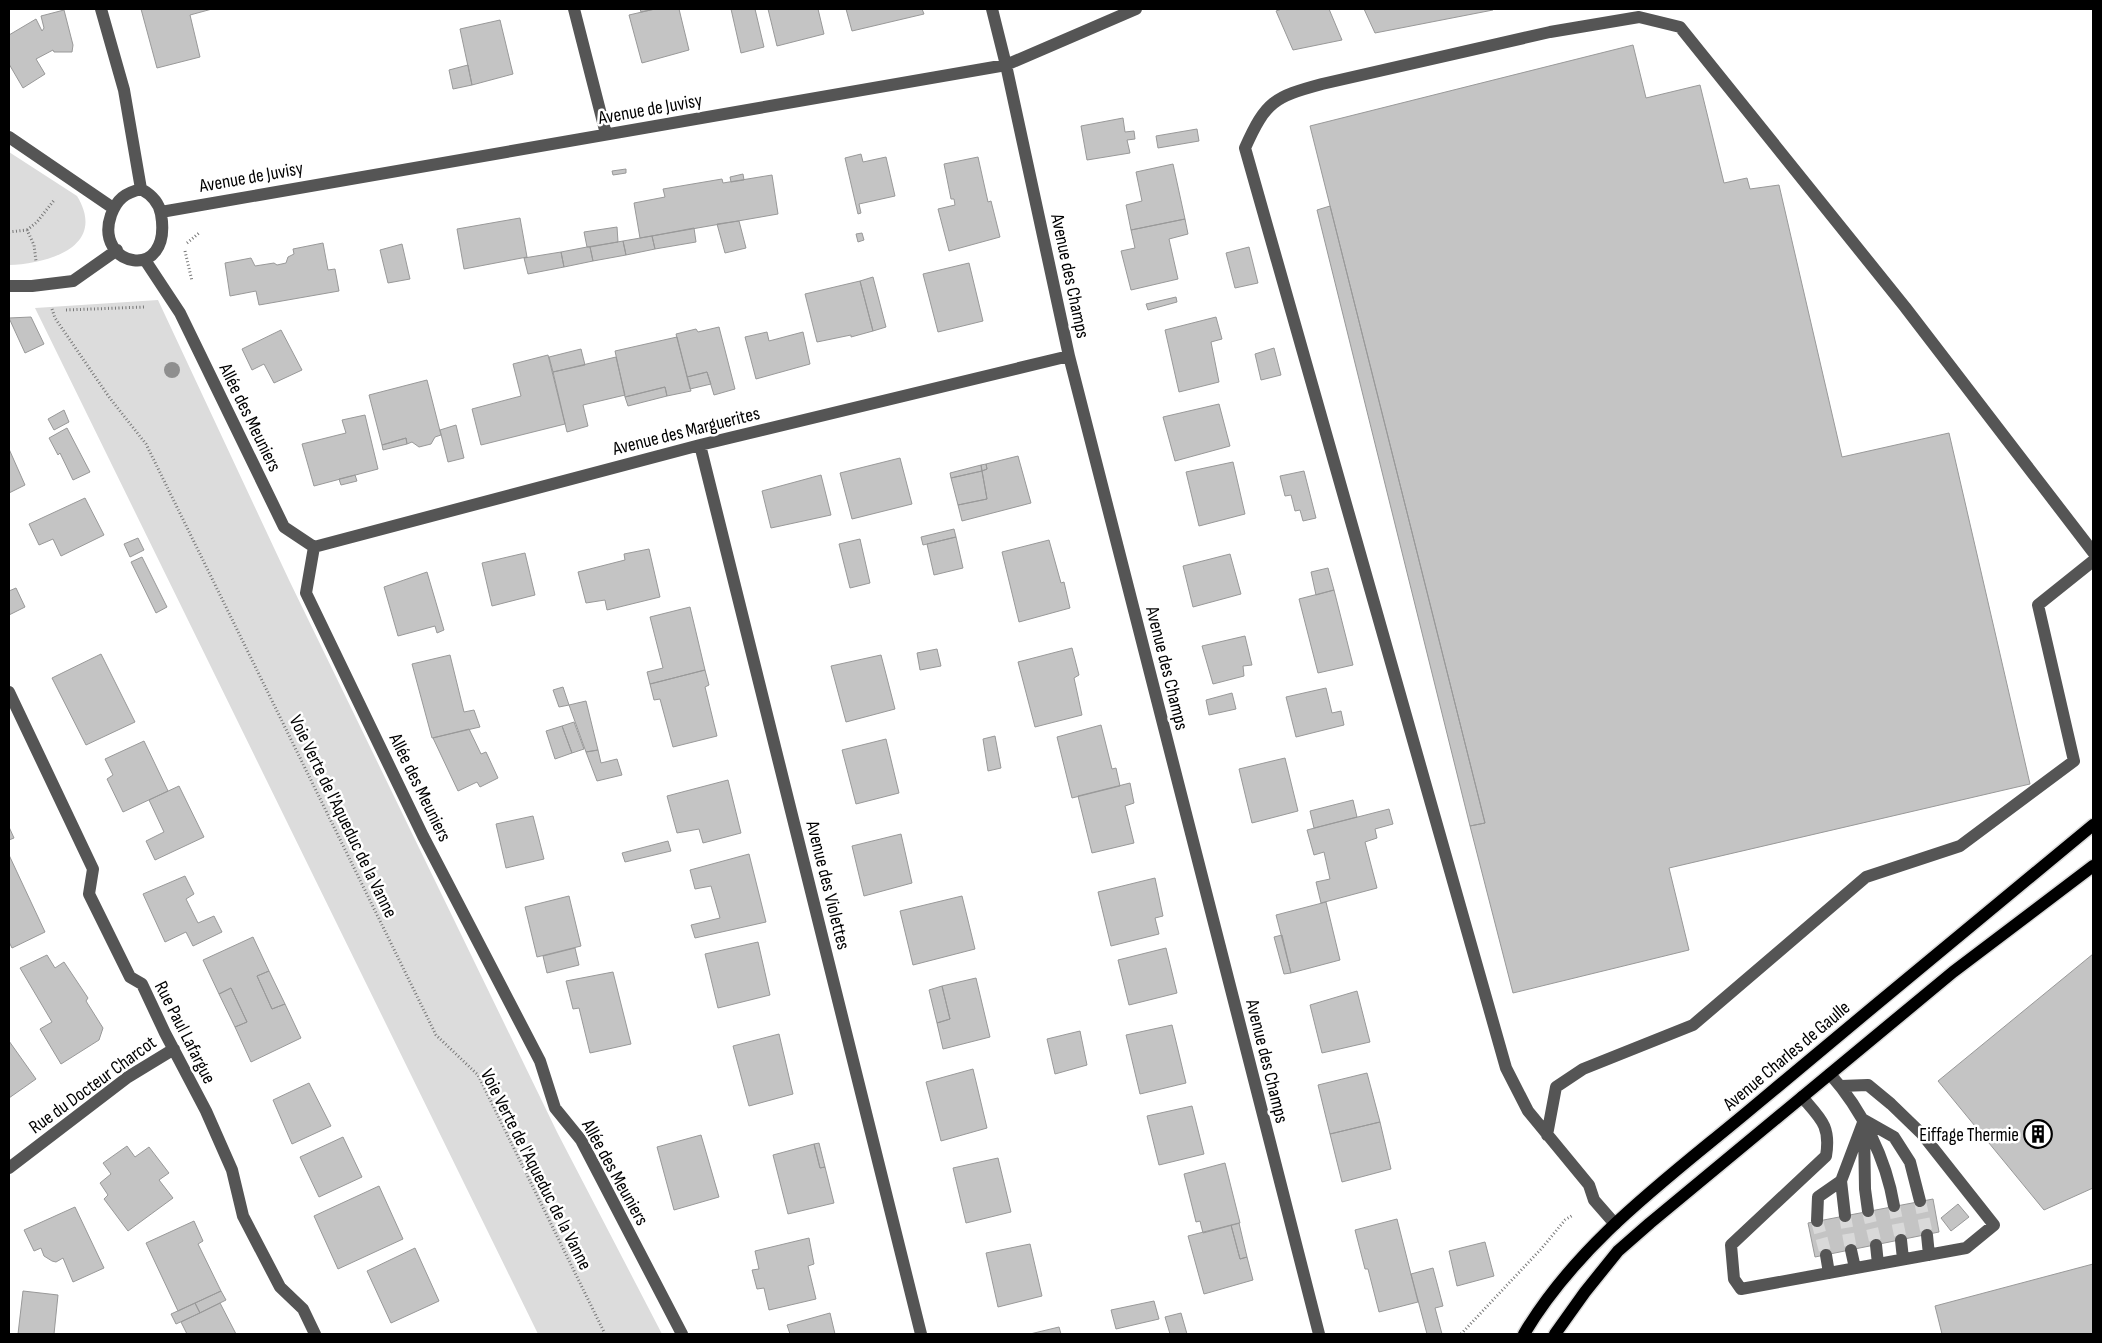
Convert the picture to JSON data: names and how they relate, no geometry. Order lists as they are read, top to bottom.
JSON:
{
  "streets": {
    "main road": ["Avenue Charles de Gaulle"],
    "street": [
      "Avenue de Juvisy",
      "Avenue des Champs",
      "Allée des Meuniers",
      "Avenue des Marguerites",
      "Avenue des Violettes",
      "Rue Paul Lafargue",
      "Rue du Docteur Charcot"
    ],
    "path": ["Voie Verte de l'Aqueduc de la Vanne"]
  },
  "crossings": [
    ["Avenue de Juvisy", "Avenue des Champs"],
    ["Avenue de Juvisy", "Allée des Meuniers"],
    ["Avenue des Champs", "Avenue des Marguerites"],
    ["Allée des Meuniers", "Avenue des Marguerites"],
    ["Avenue des Marguerites", "Avenue des Violettes"],
    ["Rue Paul Lafargue", "Rue du Docteur Charcot"]
  ],
  "places": {
    "building": ["Eiffage Thermie"]
  }
}
